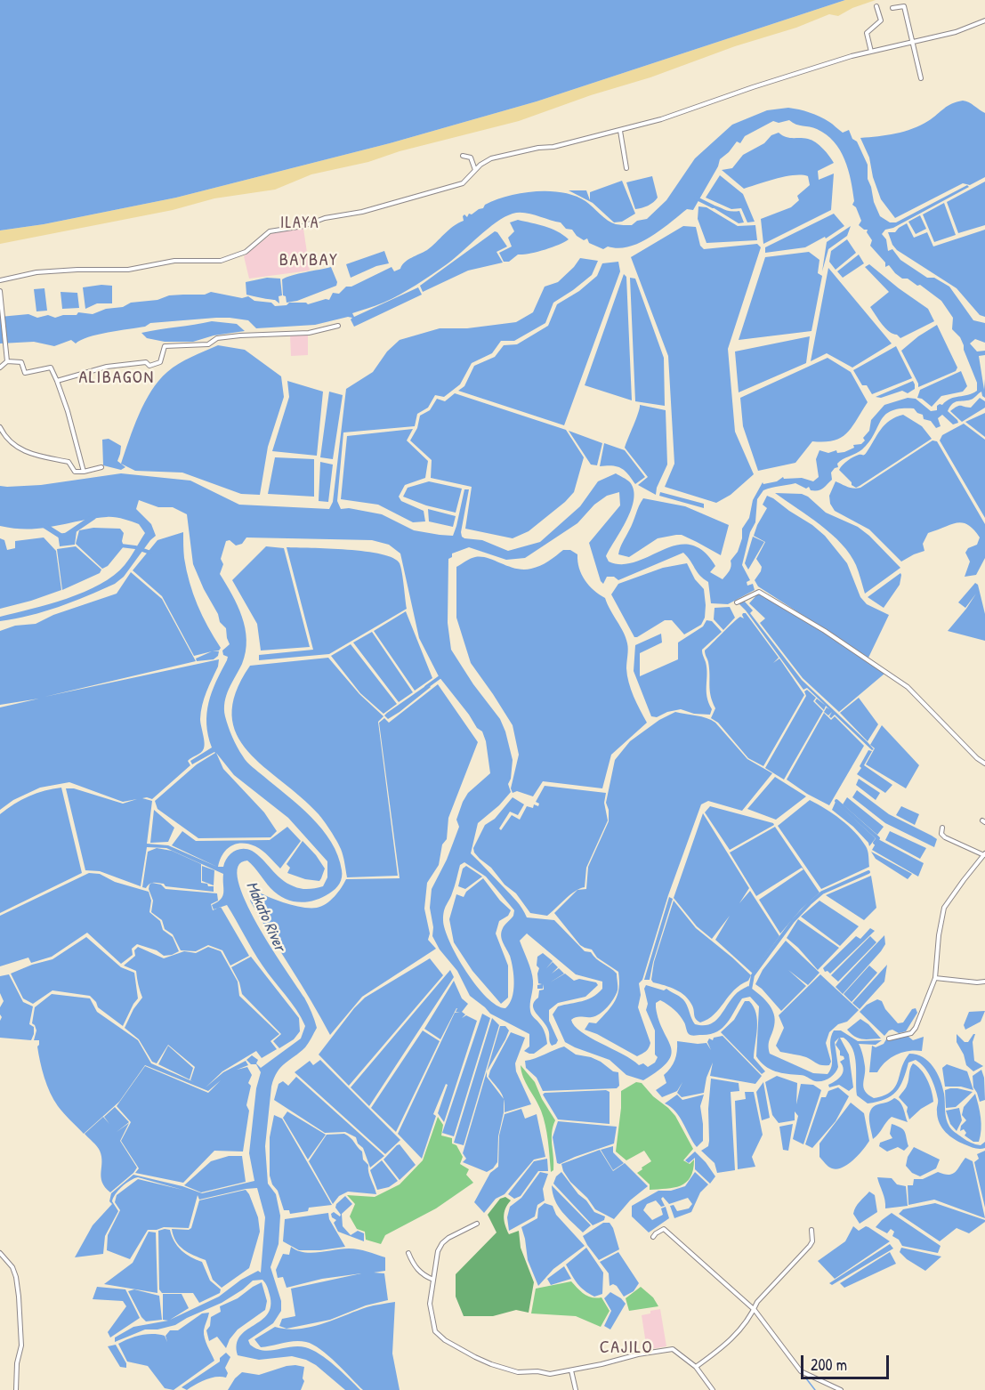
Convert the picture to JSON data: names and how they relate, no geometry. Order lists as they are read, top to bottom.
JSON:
{
  "districts": [
    "ILAYA",
    "BAYBAY",
    "ALIBAGON",
    "CAJILO"
  ],
  "water": ["Makato River"],
  "scale_bar": "200 m"
}
